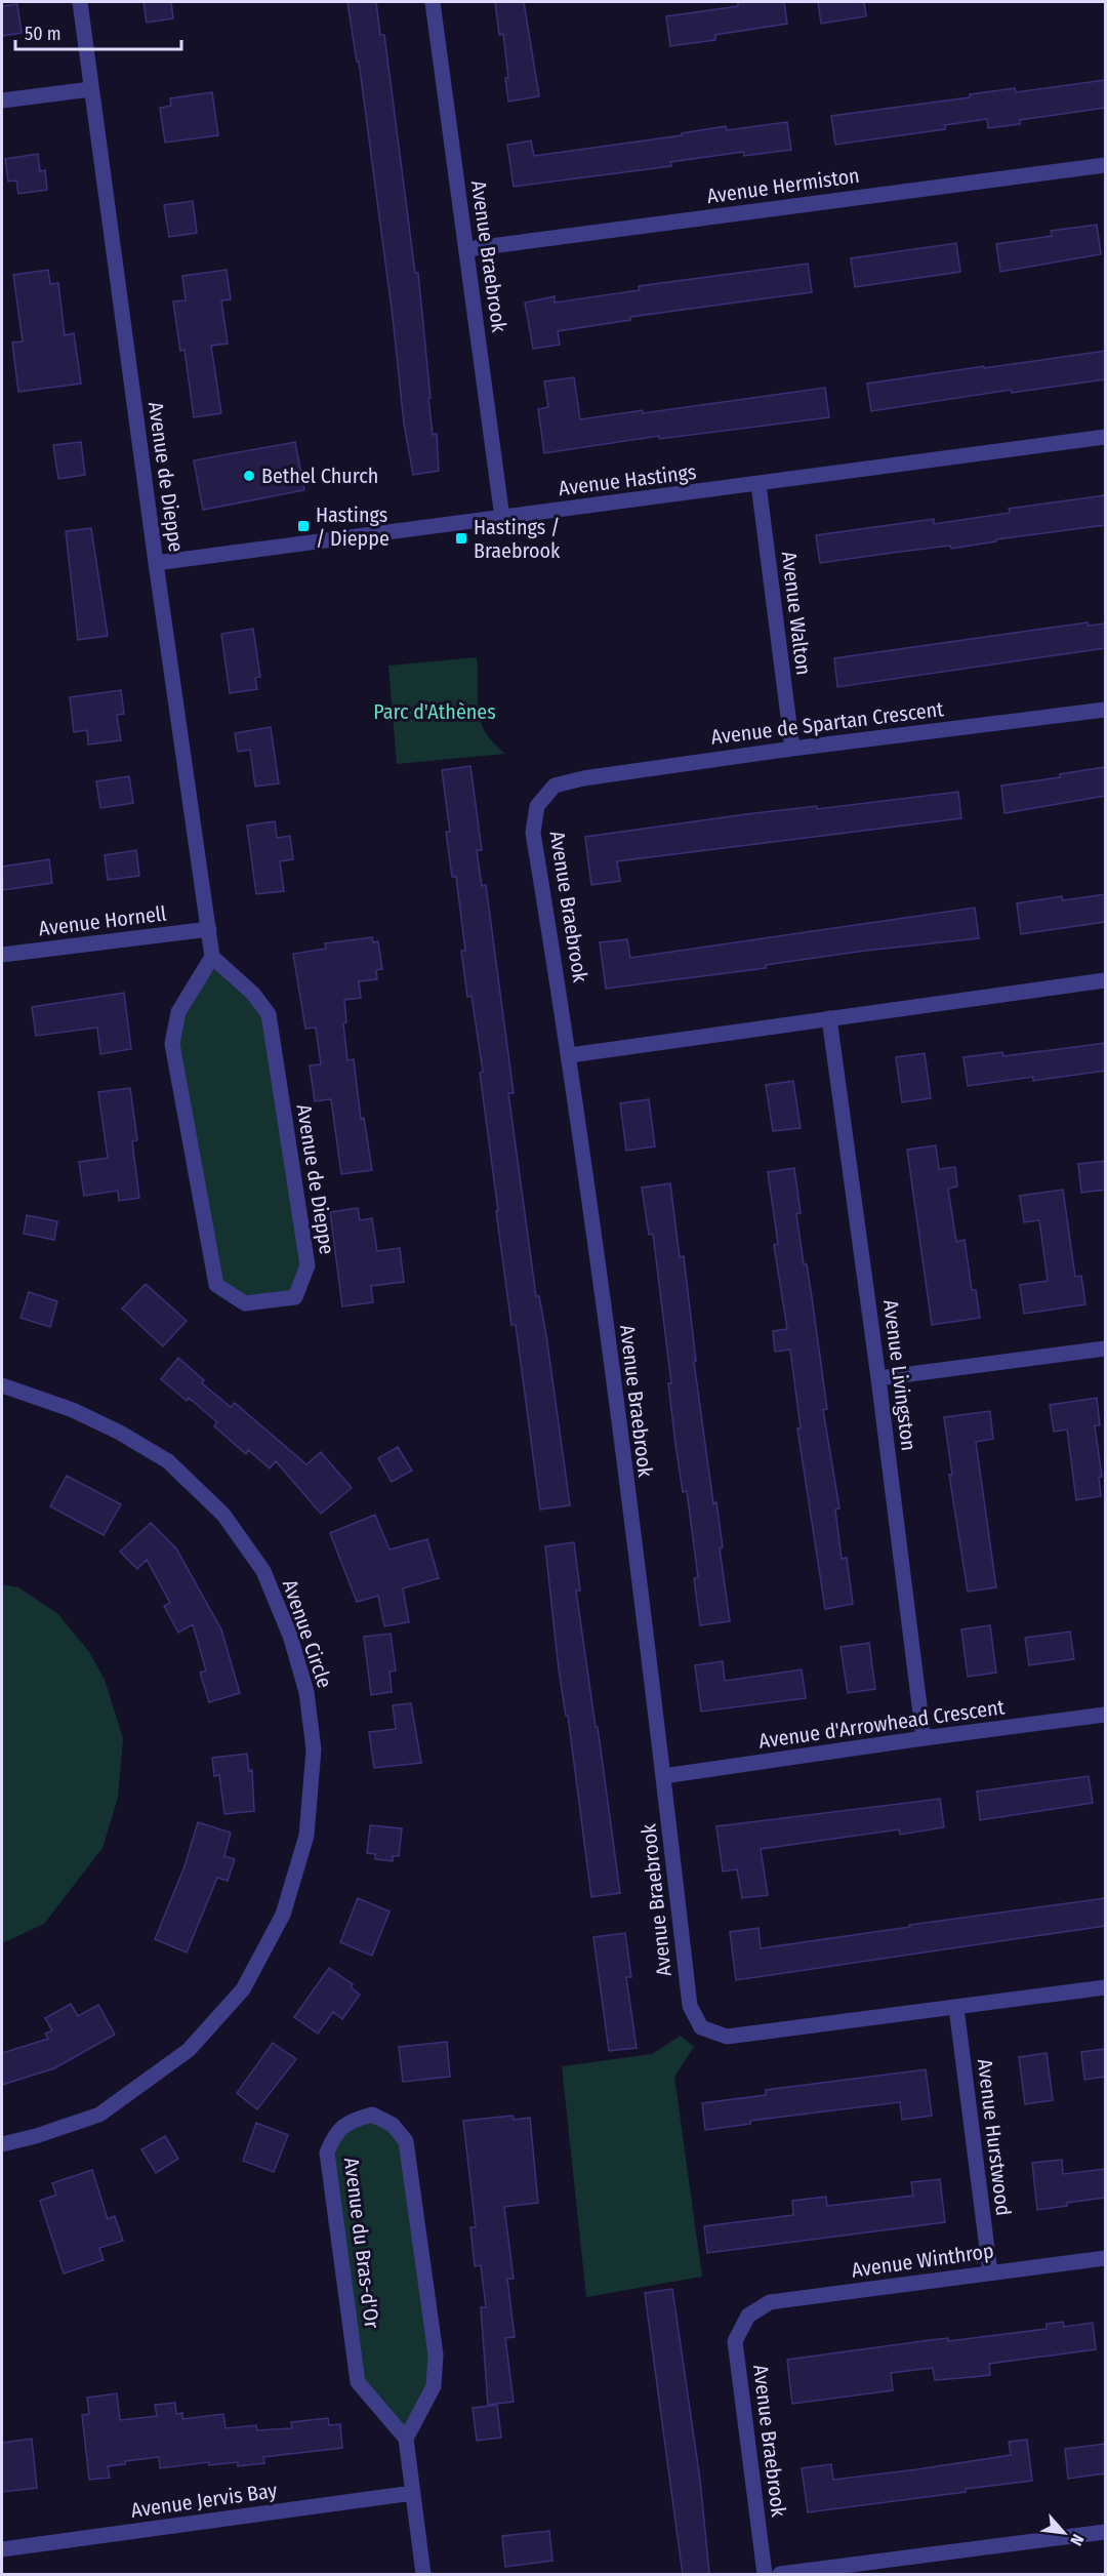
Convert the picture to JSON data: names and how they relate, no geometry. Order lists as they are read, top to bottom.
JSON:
{
  "streets": {
    "street": [
      "Avenue Hermiston",
      "Avenue Braebrook",
      "Avenue de Dieppe",
      "Avenue Hastings",
      "Avenue Walton",
      "Avenue de Spartan Crescent",
      "Avenue Hornell",
      "Avenue Livingston",
      "Avenue Circle",
      "Avenue d'Arrowhead Crescent",
      "Avenue Hurstwood",
      "Avenue du Bras-d'Or",
      "Avenue Winthrop",
      "Avenue Jervis Bay"
    ]
  },
  "crossings": [
    ["Avenue Hermiston", "Avenue Braebrook"],
    ["Avenue Braebrook", "Avenue Hastings"],
    ["Avenue Braebrook", "Avenue de Spartan Crescent"],
    ["Avenue Braebrook", "Avenue d'Arrowhead Crescent"],
    ["Avenue Braebrook", "Avenue Hurstwood"],
    ["Avenue Braebrook", "Avenue Winthrop"],
    ["Avenue de Dieppe", "Avenue Hastings"],
    ["Avenue de Dieppe", "Avenue Hornell"],
    ["Avenue Hastings", "Avenue Walton"],
    ["Avenue Walton", "Avenue de Spartan Crescent"],
    ["Avenue Livingston", "Avenue d'Arrowhead Crescent"],
    ["Avenue Hurstwood", "Avenue Winthrop"]
  ],
  "parks": ["Parc d'Athènes"],
  "places": {
    "other": ["Bethel Church"],
    "transit": ["Hastings / Dieppe", "Hastings / Braebrook"]
  },
  "scale_bar": "50 m",
  "north": "bottom right"
}
